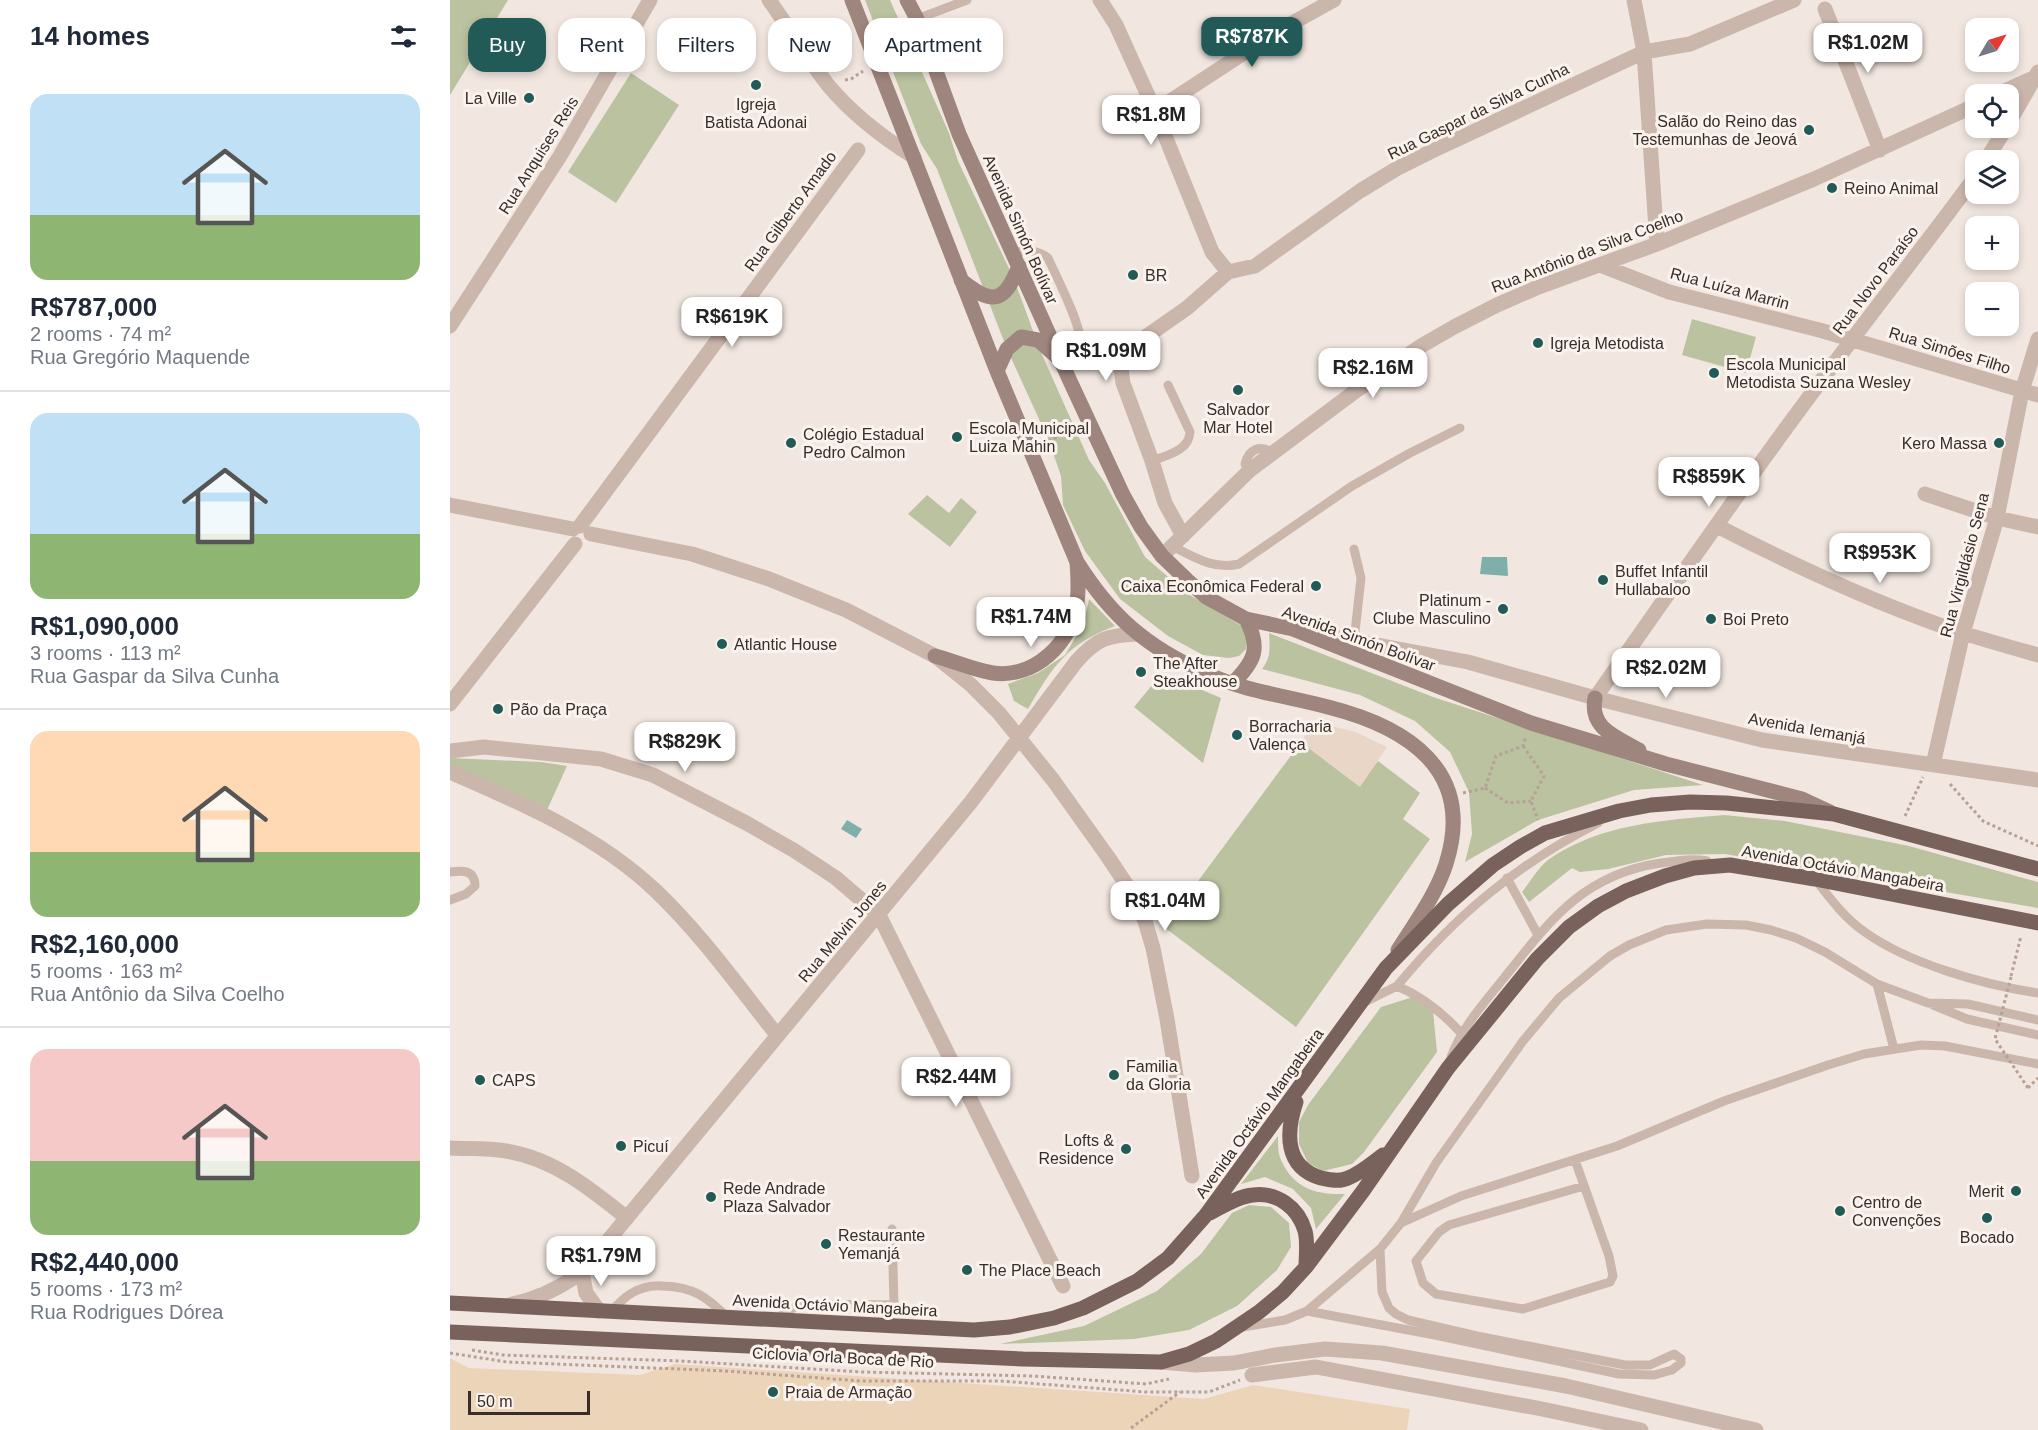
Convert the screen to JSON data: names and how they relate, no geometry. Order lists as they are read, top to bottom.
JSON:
{
  "streets": {
    "main road": ["Avenida Octávio Mangabeira"],
    "street": [
      "Rua Gaspar da Silva Cunha",
      "Rua Anquises Reis",
      "Rua Gilberto Amado",
      "Avenida Simón Bolívar",
      "Rua Antônio da Silva Coelho",
      "Rua Novo Paraíso",
      "Rua Luíza Marrin",
      "Rua Simões Filho",
      "Rua Virgildásio Sena",
      "Avenida Iemanjá",
      "Rua Melvin Jones"
    ],
    "path": ["Ciclovia Orla Boca de Rio"]
  },
  "crossings": [
    ["Rua Gaspar da Silva Cunha", "Avenida Simón Bolívar"],
    ["Rua Gaspar da Silva Cunha", "Rua Antônio da Silva Coelho"],
    ["Avenida Simón Bolívar", "Rua Antônio da Silva Coelho"],
    ["Avenida Simón Bolívar", "Avenida Iemanjá"],
    ["Avenida Simón Bolívar", "Avenida Octávio Mangabeira"],
    ["Rua Antônio da Silva Coelho", "Rua Luíza Marrin"],
    ["Rua Novo Paraíso", "Rua Luíza Marrin"],
    ["Rua Novo Paraíso", "Rua Simões Filho"],
    ["Rua Novo Paraíso", "Avenida Iemanjá"],
    ["Rua Luíza Marrin", "Rua Simões Filho"],
    ["Rua Simões Filho", "Rua Virgildásio Sena"],
    ["Rua Virgildásio Sena", "Avenida Iemanjá"],
    ["Avenida Octávio Mangabeira", "Rua Melvin Jones"]
  ],
  "places": [
    "Igreja Batista Adonai",
    "La Ville",
    "Salão do Reino das Testemunhas de Jeová",
    "Reino Animal",
    "BR",
    "Igreja Metodista",
    "Escola Municipal Metodista Suzana Wesley",
    "Salvador Mar Hotel",
    "Escola Municipal Luiza Mahin",
    "Colégio Estadual Pedro Calmon",
    "Kero Massa",
    "Buffet Infantil Hullabaloo",
    "Caixa Econômica Federal",
    "Platinum - Clube Masculino",
    "Boi Preto",
    "Atlantic House",
    "The After Steakhouse",
    "Pão da Praça",
    "Borracharia Valença",
    "Familia da Gloria",
    "CAPS",
    "Picuí",
    "Lofts & Residence",
    "Merit",
    "Rede Andrade Plaza Salvador",
    "Centro de Convenções",
    "Bocado",
    "Restaurante Yemanjá",
    "The Place Beach",
    "Praia de Armação"
  ],
  "scale_bar": "50 m",
  "north": "top right",
  "page": {
    "heading": "14 homes",
    "price": [
      "R$787K",
      "R$1.02M",
      "R$1.8M",
      "R$619K",
      "R$1.09M",
      "R$2.16M",
      "R$859K",
      "R$953K",
      "R$1.74M",
      "R$2.02M",
      "R$829K",
      "R$1.04M",
      "R$2.44M",
      "R$1.79M"
    ],
    "map_buttons": ["+", "−"],
    "chip": [
      "Buy",
      "Rent",
      "Filters",
      "New",
      "Apartment"
    ],
    "list": [
      {
        "name": "R$787,000",
        "note": "2 rooms · 74 m² · Rua Gregório Maquende"
      },
      {
        "name": "R$1,090,000",
        "note": "3 rooms · 113 m² · Rua Gaspar da Silva Cunha"
      },
      {
        "name": "R$2,160,000",
        "note": "5 rooms · 163 m² · Rua Antônio da Silva Coelho"
      },
      {
        "name": "R$2,440,000",
        "note": "5 rooms · 173 m² · Rua Rodrigues Dórea"
      }
    ],
    "scale": "50 m"
  }
}
